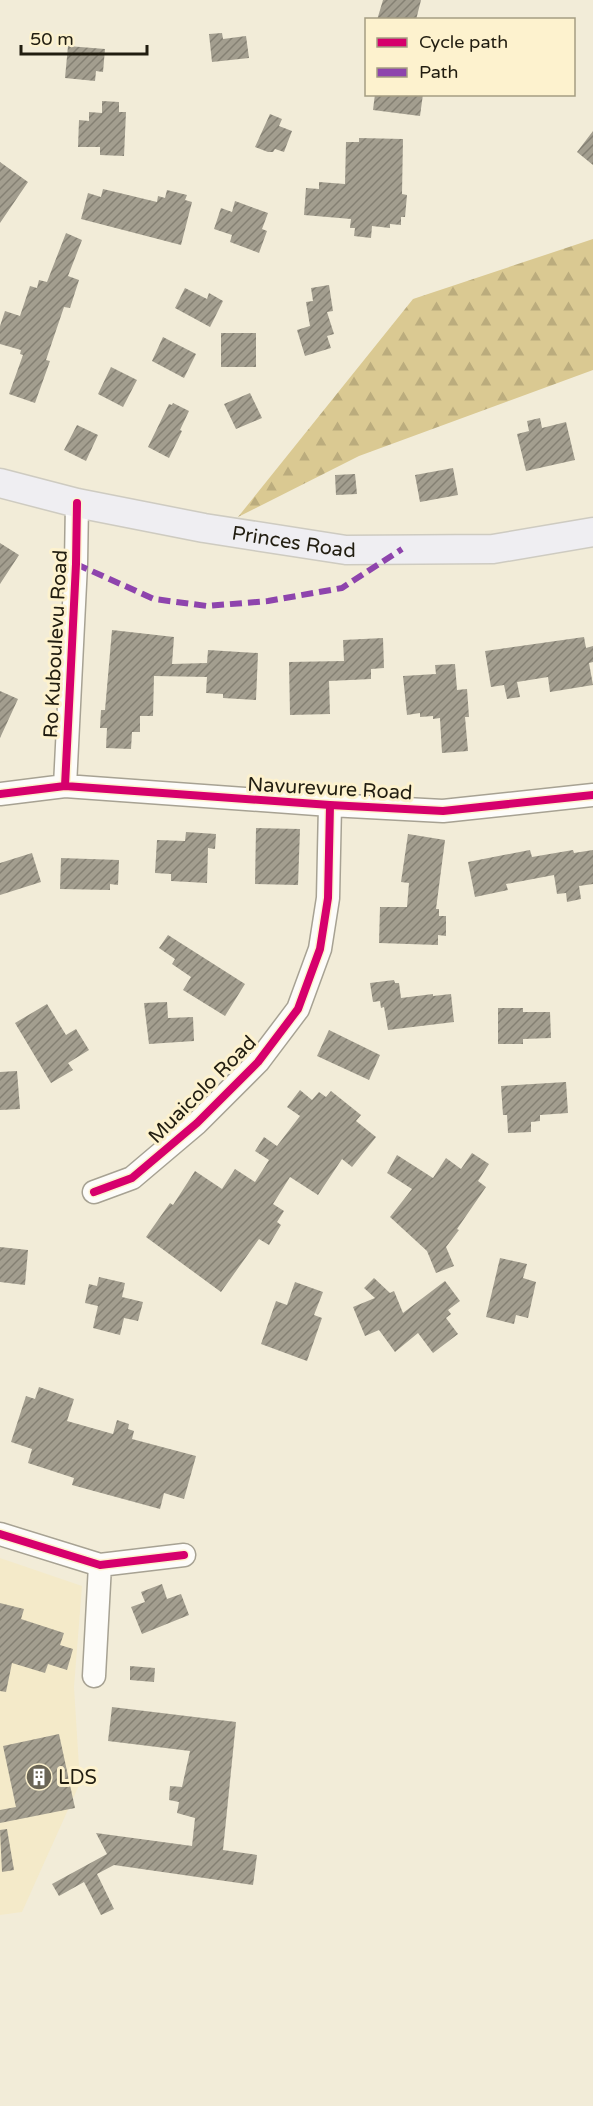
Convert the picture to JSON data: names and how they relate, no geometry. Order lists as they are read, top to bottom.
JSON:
{
  "streets": {
    "main road": ["Princes Road"],
    "street": ["Ro Kuboulevu Road", "Navurevure Road", "Muaicolo Road"]
  },
  "crossings": [
    ["Princes Road", "Ro Kuboulevu Road"],
    ["Ro Kuboulevu Road", "Navurevure Road"],
    ["Navurevure Road", "Muaicolo Road"]
  ],
  "places": {
    "building": ["LDS"]
  },
  "legend": ["Cycle path", "Path"],
  "scale_bar": "50 m"
}
